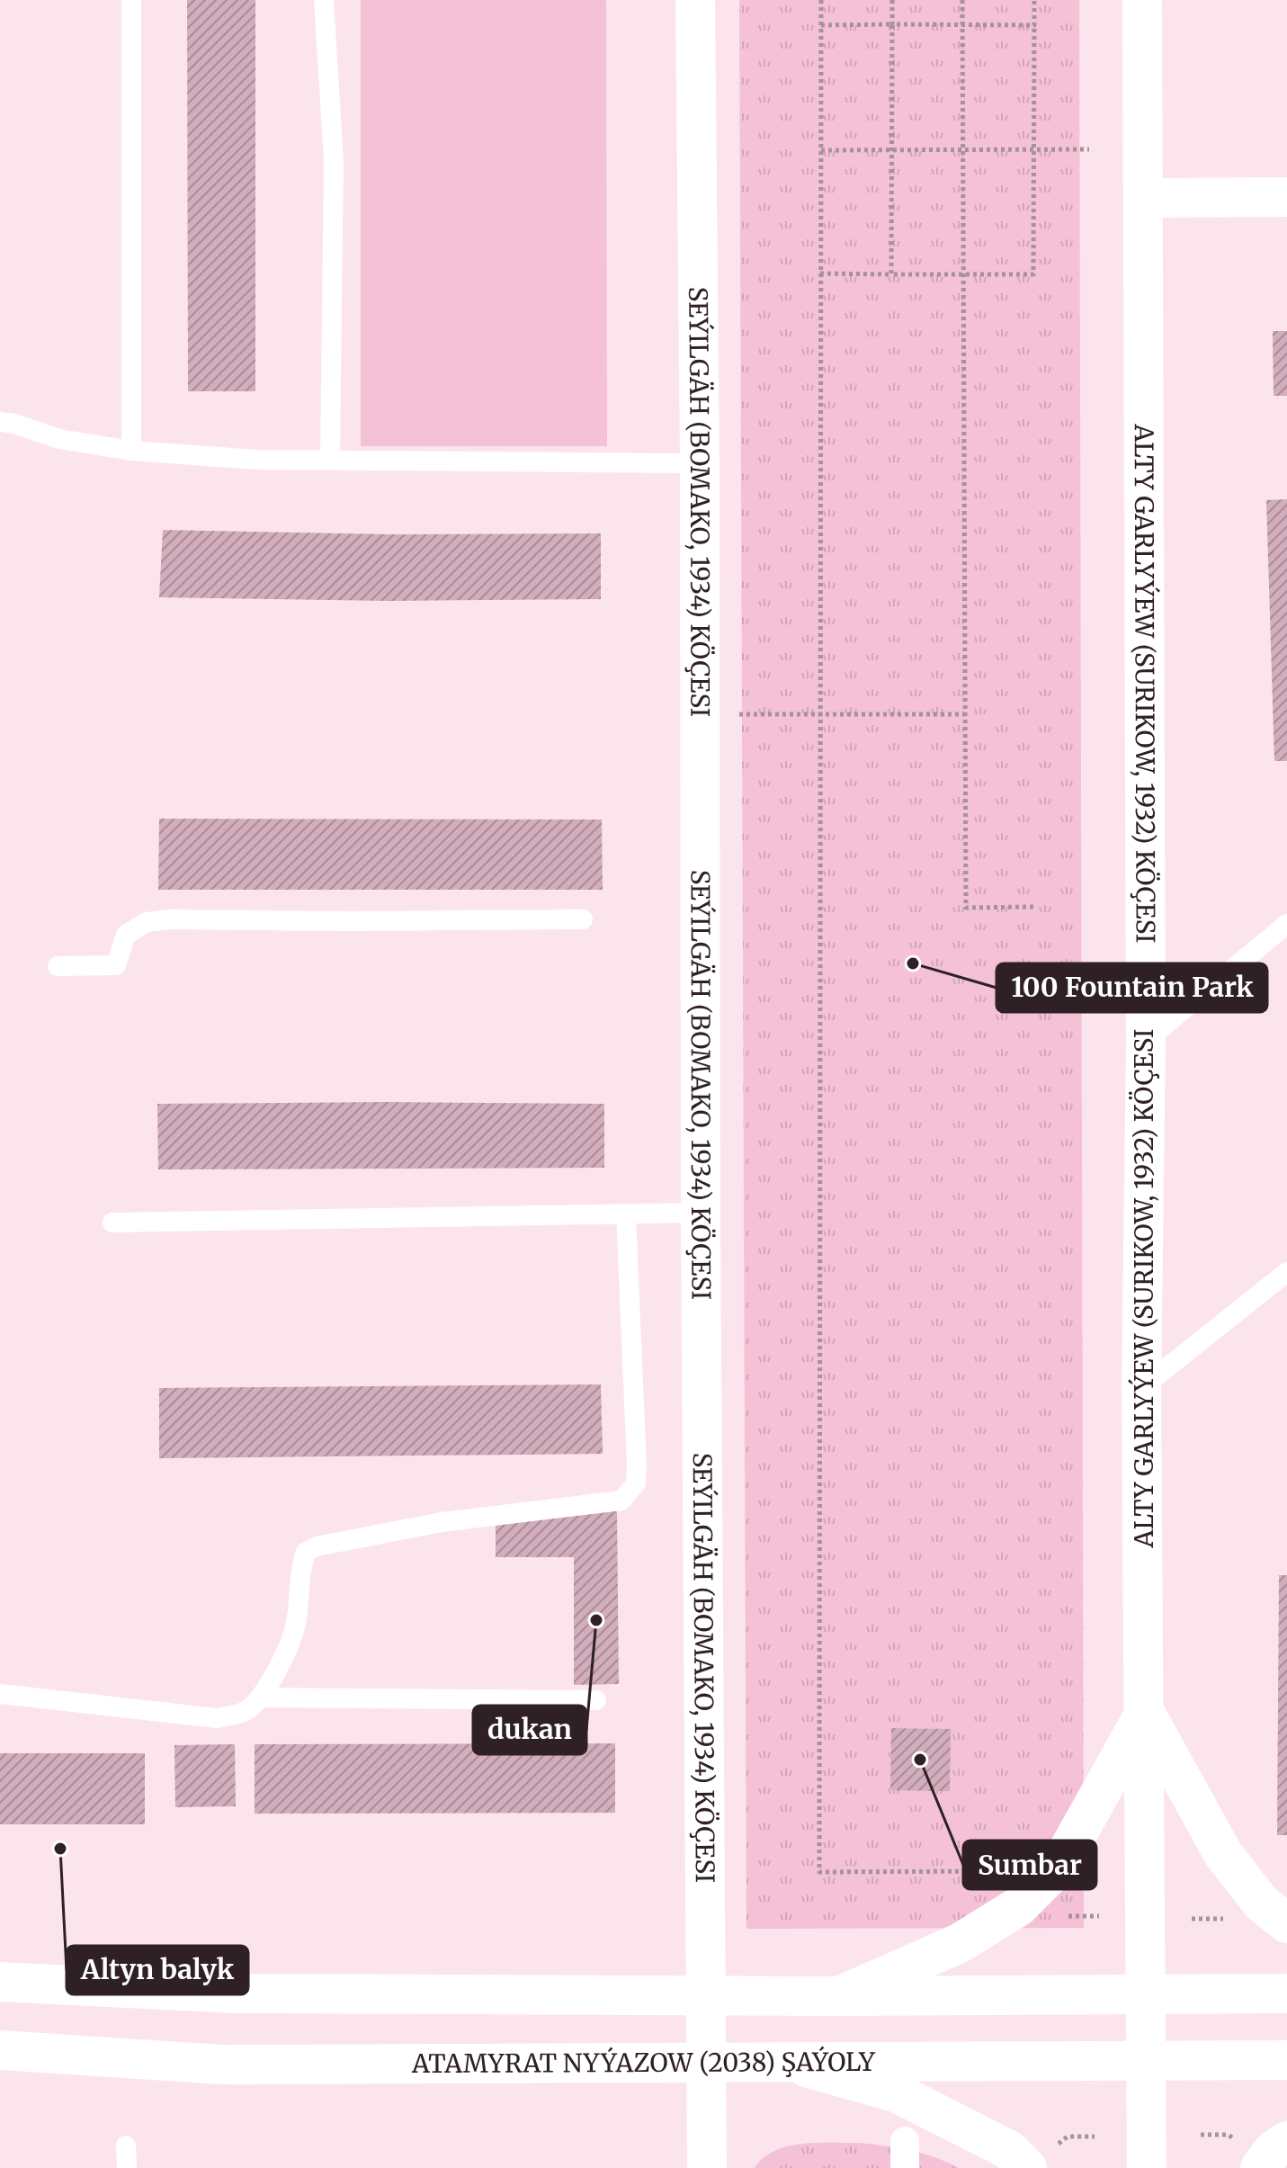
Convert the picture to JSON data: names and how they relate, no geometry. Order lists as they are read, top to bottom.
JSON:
{
  "streets": {
    "street": ["SEÝILGÄH (BOMAKO, 1934) KÖÇESI", "ALTY GARLYÝEW (SURIKOW, 1932) KÖÇESI", "ATAMYRAT NYÝAZOW (2038) ŞAÝOLY"]
  },
  "crossings": [
    ["SEÝILGÄH (BOMAKO, 1934) KÖÇESI", "ATAMYRAT NYÝAZOW (2038) ŞAÝOLY"],
    ["ALTY GARLYÝEW (SURIKOW, 1932) KÖÇESI", "ATAMYRAT NYÝAZOW (2038) ŞAÝOLY"]
  ],
  "places": [
    "100 Fountain Park",
    "dukan",
    "Sumbar",
    "Altyn balyk"
  ]
}
